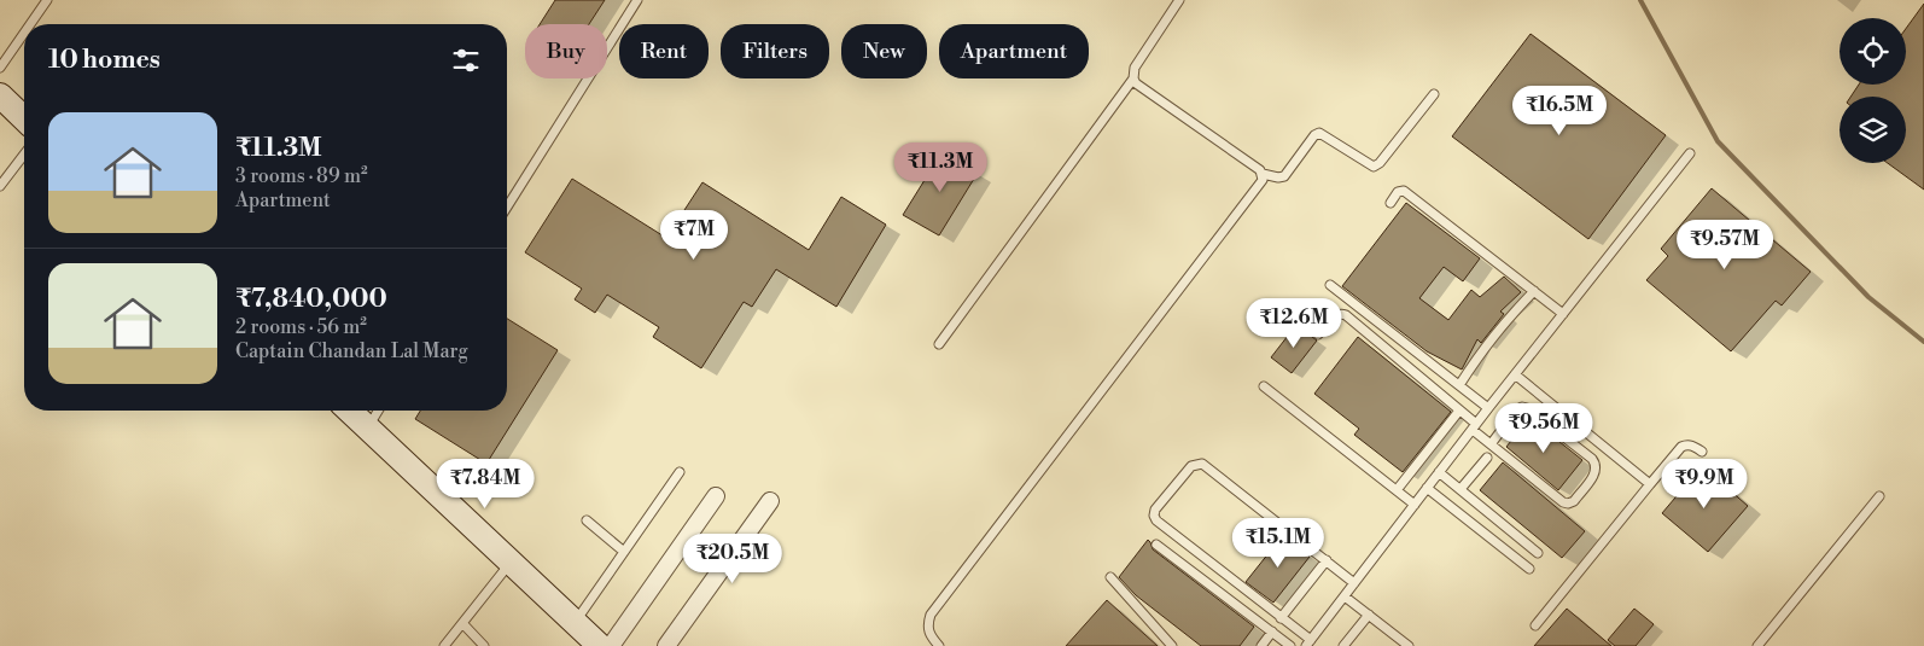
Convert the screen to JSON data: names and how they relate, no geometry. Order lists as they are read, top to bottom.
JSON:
{
  "page": {
    "chip": [
      "Buy",
      "Rent",
      "Filters",
      "New",
      "Apartment"
    ],
    "heading": "10 homes",
    "price": [
      "₹16.5M",
      "₹11.3M",
      "₹7M",
      "₹9.57M",
      "₹12.6M",
      "₹9.56M",
      "₹7.84M",
      "₹9.9M",
      "₹15.1M",
      "₹20.5M"
    ],
    "list": [
      {
        "name": "₹11.3M",
        "note": "3 rooms · 89 m² · Apartment"
      },
      {
        "name": "₹7,840,000",
        "note": "2 rooms · 56 m² · Captain Chandan Lal Marg"
      }
    ]
  }
}
